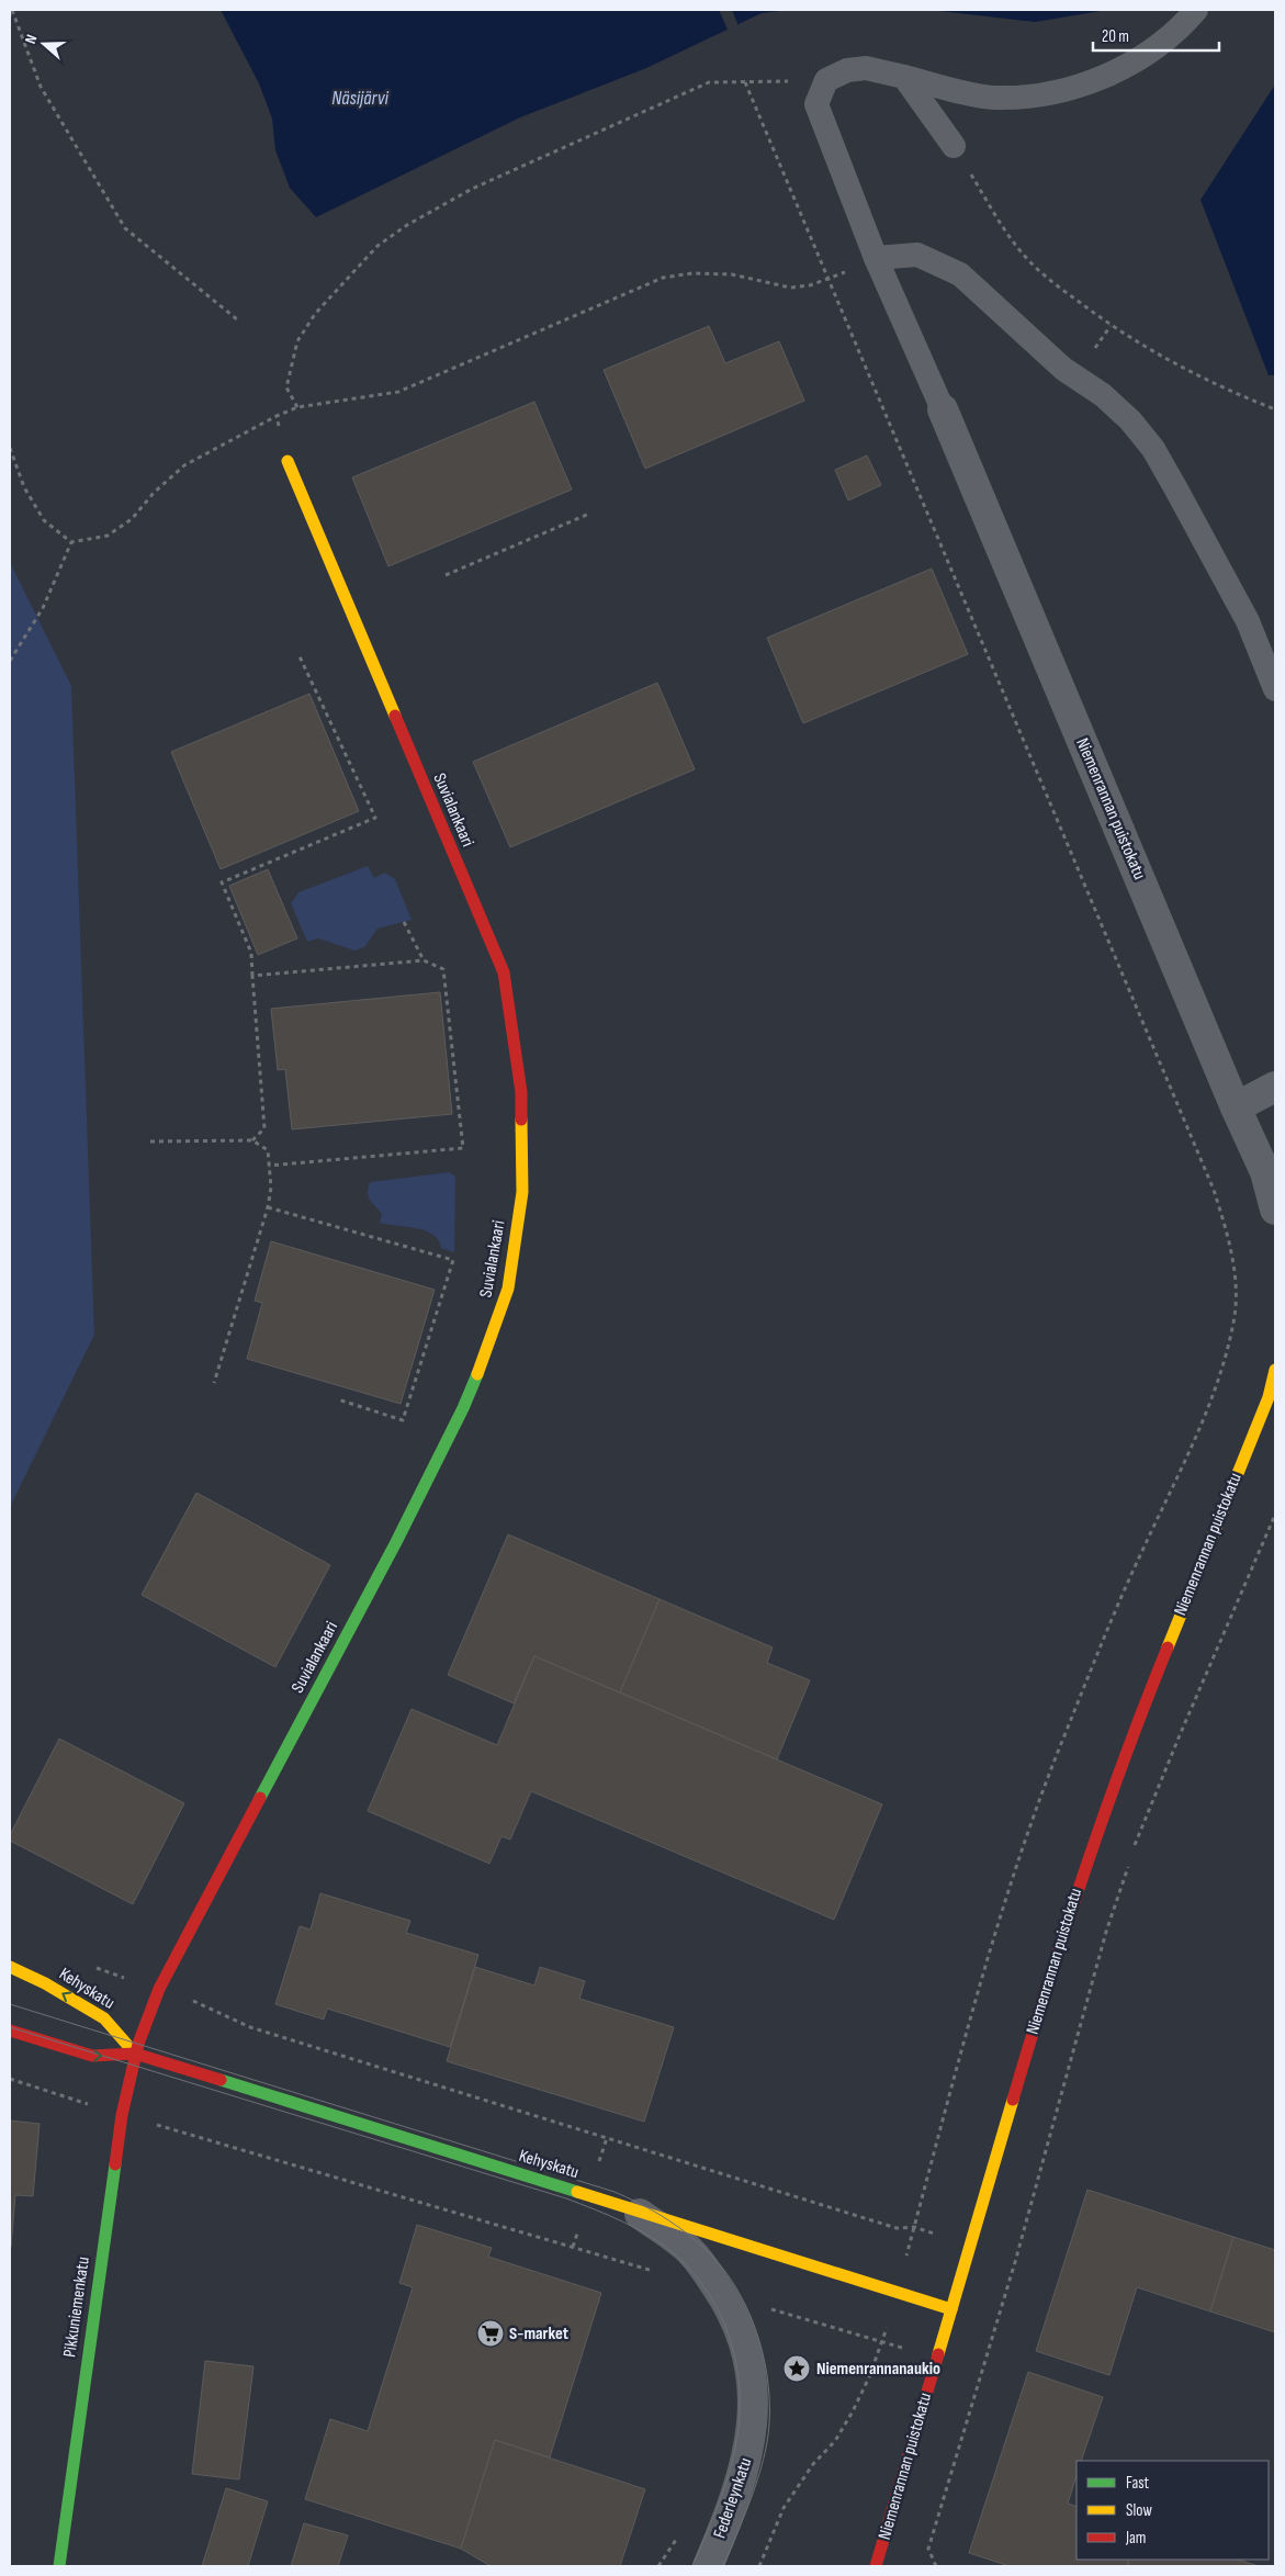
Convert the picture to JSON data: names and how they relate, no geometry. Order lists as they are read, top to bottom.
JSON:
{
  "streets": {
    "street": [
      "Niemenrannan puistokatu",
      "Suvialankaari",
      "Kehyskatu",
      "Pikkuniemenkatu",
      "Federleynkatu"
    ]
  },
  "crossings": [
    ["Niemenrannan puistokatu", "Kehyskatu"],
    ["Suvialankaari", "Kehyskatu"],
    ["Suvialankaari", "Pikkuniemenkatu"],
    ["Kehyskatu", "Pikkuniemenkatu"],
    ["Kehyskatu", "Federleynkatu"]
  ],
  "water": ["Näsijärvi"],
  "places": {
    "supermarket": ["S-market"],
    "place": ["Niemenrannanaukio"]
  },
  "legend": ["Fast", "Slow", "Jam"],
  "scale_bar": "20 m",
  "north": "left"
}
